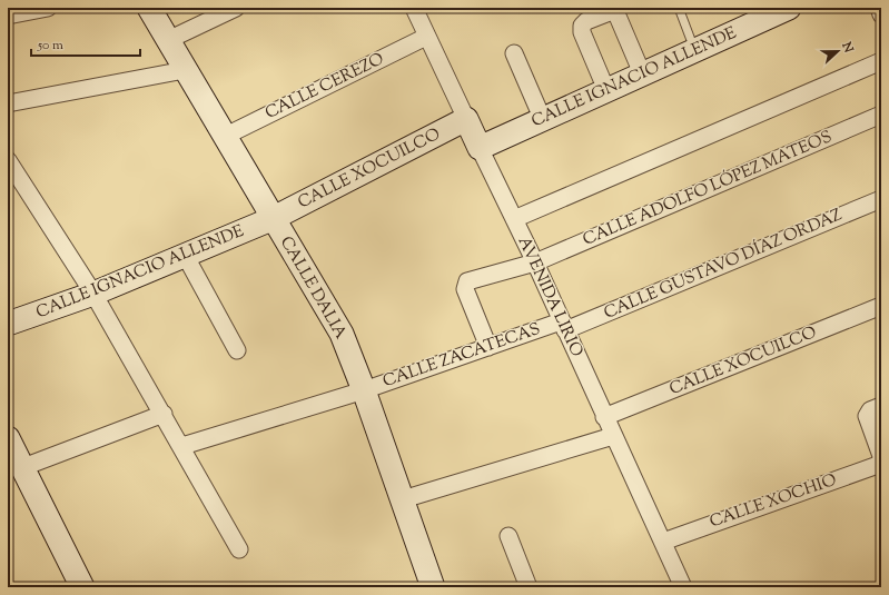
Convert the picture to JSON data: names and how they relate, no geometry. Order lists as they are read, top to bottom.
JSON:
{
  "streets": {
    "street": [
      "CALLE IGNACIO ALLENDE",
      "CALLE CEREZO",
      "CALLE XOCUILCO",
      "CALLE ADOLFO LÓPEZ MATEOS",
      "CALLE GUSTAVO DÍAZ ORDAZ",
      "CALLE DALIA",
      "AVENIDA LIRIO",
      "CALLE ZACATECAS",
      "CALLE XOCHIO"
    ]
  },
  "crossings": [
    ["CALLE IGNACIO ALLENDE", "CALLE XOCUILCO"],
    ["CALLE IGNACIO ALLENDE", "CALLE DALIA"],
    ["CALLE IGNACIO ALLENDE", "AVENIDA LIRIO"],
    ["CALLE CEREZO", "CALLE DALIA"],
    ["CALLE CEREZO", "AVENIDA LIRIO"],
    ["CALLE XOCUILCO", "CALLE DALIA"],
    ["CALLE XOCUILCO", "AVENIDA LIRIO"],
    ["CALLE ADOLFO LÓPEZ MATEOS", "AVENIDA LIRIO"],
    ["CALLE ADOLFO LÓPEZ MATEOS", "CALLE ZACATECAS"],
    ["CALLE GUSTAVO DÍAZ ORDAZ", "AVENIDA LIRIO"],
    ["CALLE GUSTAVO DÍAZ ORDAZ", "CALLE ZACATECAS"],
    ["CALLE DALIA", "CALLE ZACATECAS"],
    ["AVENIDA LIRIO", "CALLE ZACATECAS"],
    ["AVENIDA LIRIO", "CALLE XOCHIO"]
  ],
  "scale_bar": "50 m",
  "north": "right"
}
